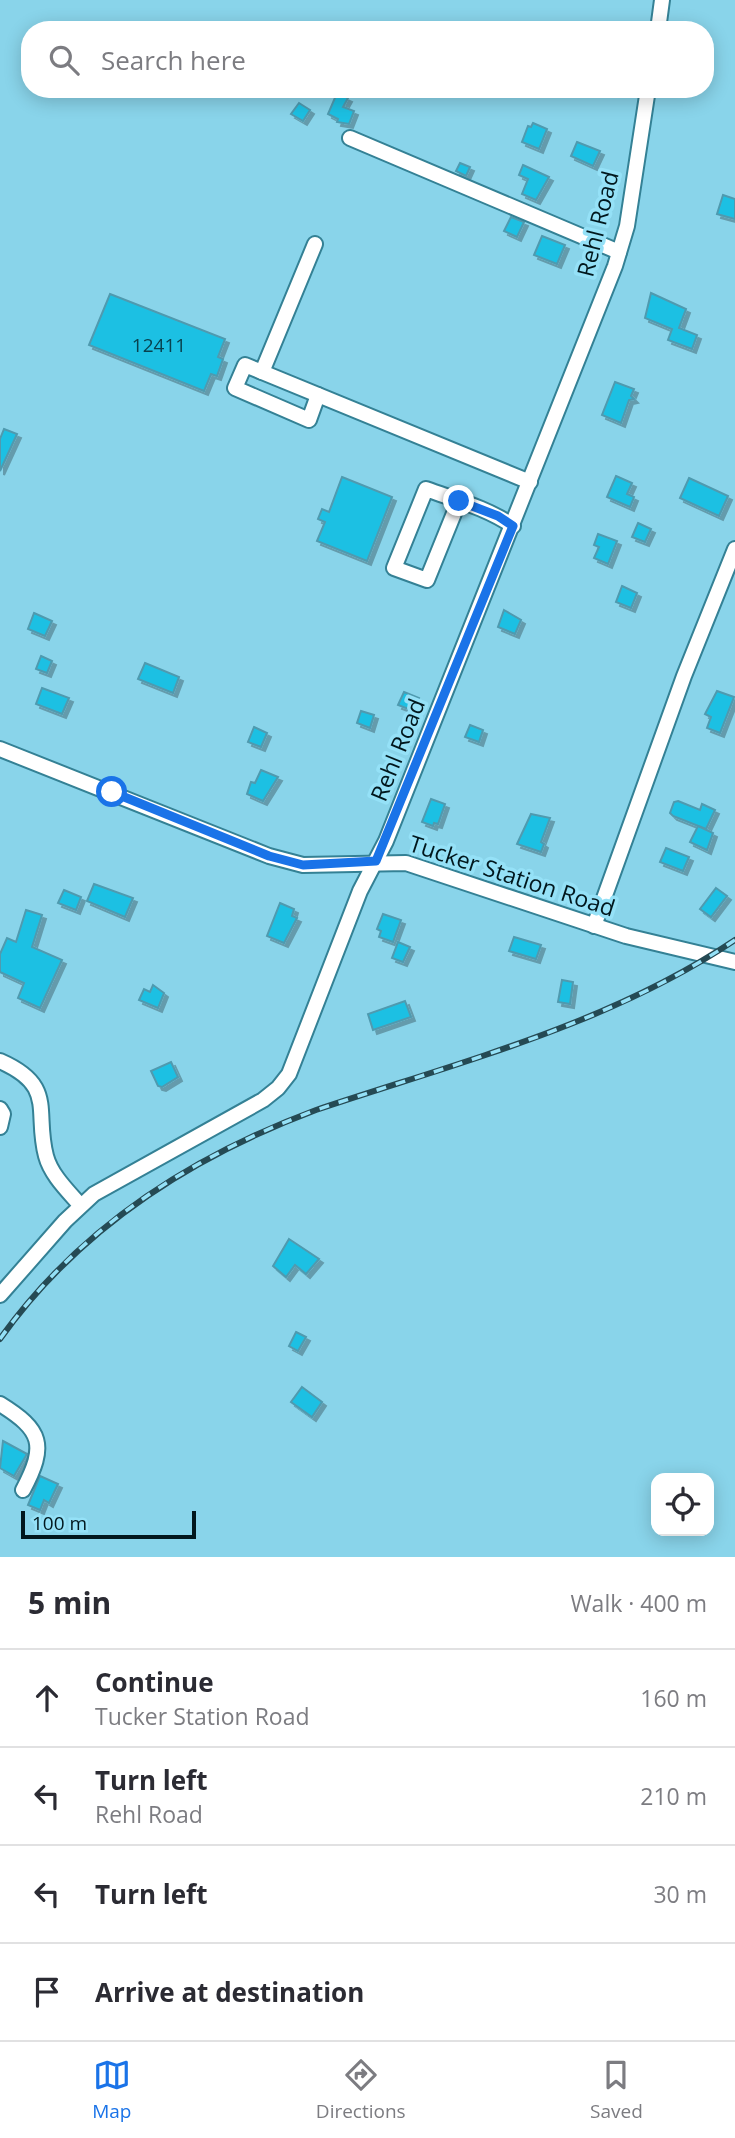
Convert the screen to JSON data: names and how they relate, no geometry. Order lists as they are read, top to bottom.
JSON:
{
  "streets": {
    "street": ["Rehl Road", "Tucker Station Road"]
  },
  "crossings": [
    ["Rehl Road", "Tucker Station Road"]
  ],
  "house_numbers": ["12411"],
  "scale_bar": "100 m",
  "page": {
    "search": "Search here",
    "scale": "100 m",
    "heading": ["5 min", "Walk · 400 m"],
    "list": [
      ["Continue", "Tucker Station Road", "160 m"],
      ["Turn left", "Rehl Road", "210 m"],
      ["Turn left", "30 m"],
      "Arrive at destination"
    ],
    "nav": ["Map", "Directions", "Saved"]
  }
}
